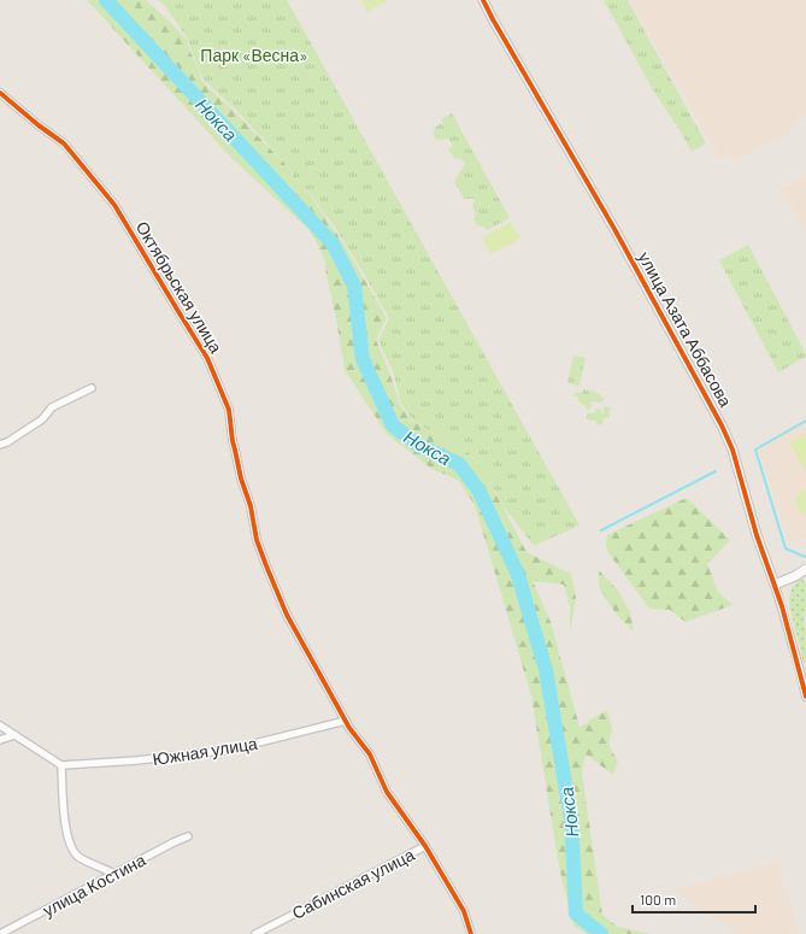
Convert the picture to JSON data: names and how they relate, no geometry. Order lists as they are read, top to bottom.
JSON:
{
  "streets": {
    "street": [
      "Октябрьская улица",
      "улица Азата Аббасова",
      "Южная улица",
      "Сабинская улица",
      "улица Костина"
    ]
  },
  "crossings": [
    ["Октябрьская улица", "Южная улица"],
    ["Октябрьская улица", "Сабинская улица"]
  ],
  "water": ["Нокса"],
  "parks": ["Парк «Весна»"],
  "scale_bar": "100 m"
}
